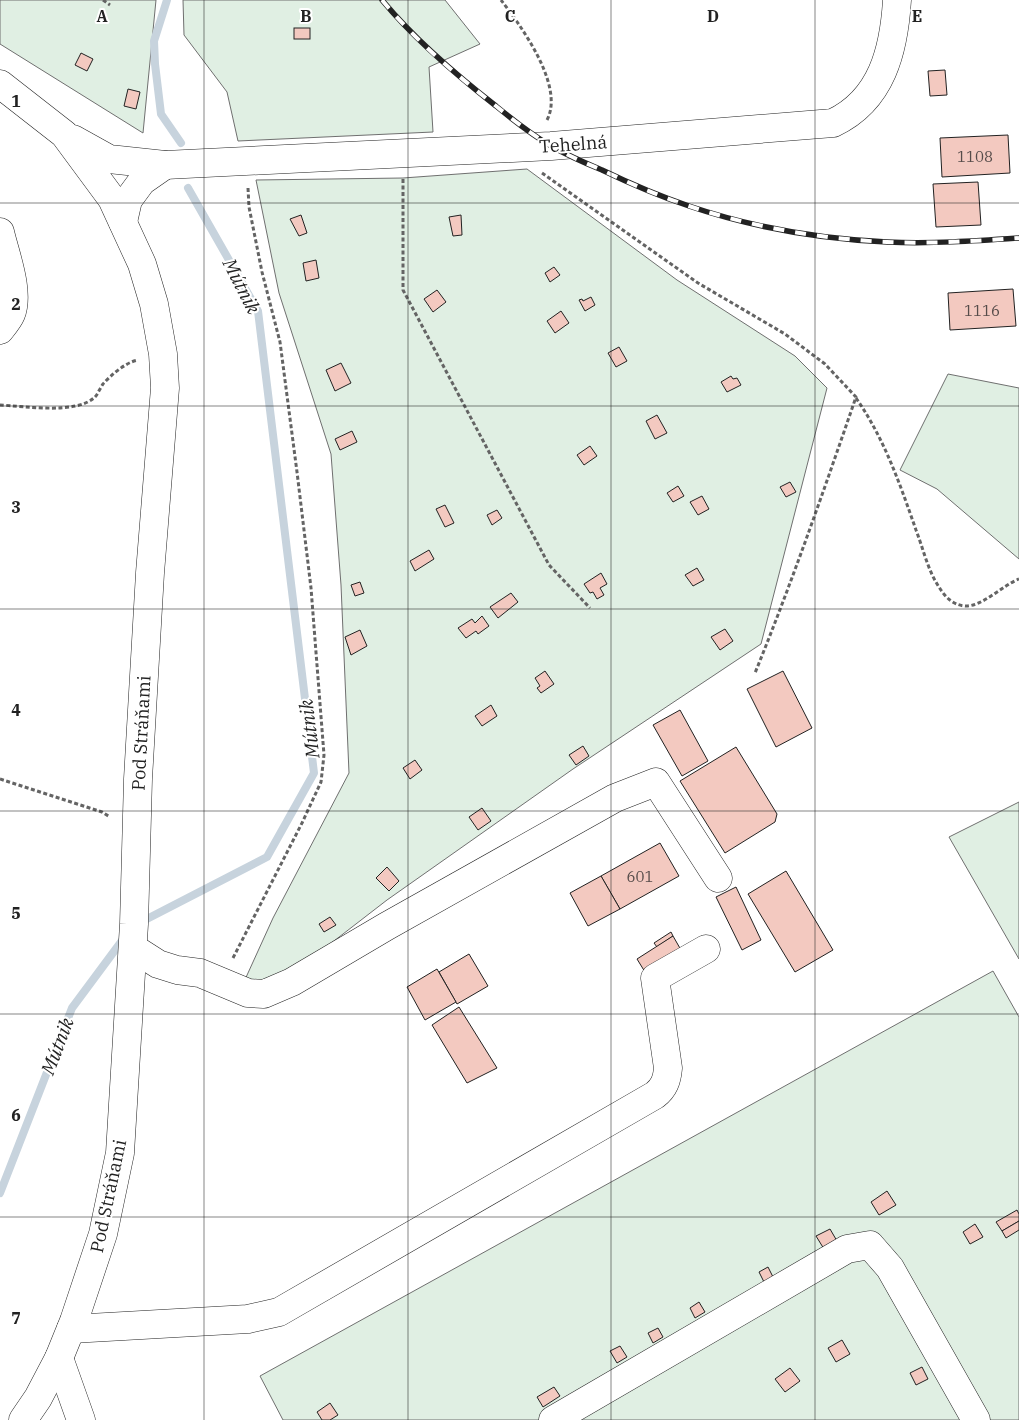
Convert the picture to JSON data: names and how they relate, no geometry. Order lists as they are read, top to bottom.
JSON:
{
  "streets": {
    "street": ["Tehelná", "Pod Stráňami"]
  },
  "crossings": [
    ["Tehelná", "Pod Stráňami"]
  ],
  "water": ["Mútnik"],
  "house_numbers": ["1108", "1116", "601"],
  "grid": {
    "columns": [
      "A",
      "B",
      "C",
      "D",
      "E"
    ],
    "rows": [
      "1",
      "2",
      "3",
      "4",
      "5",
      "6",
      "7"
    ]
  }
}
